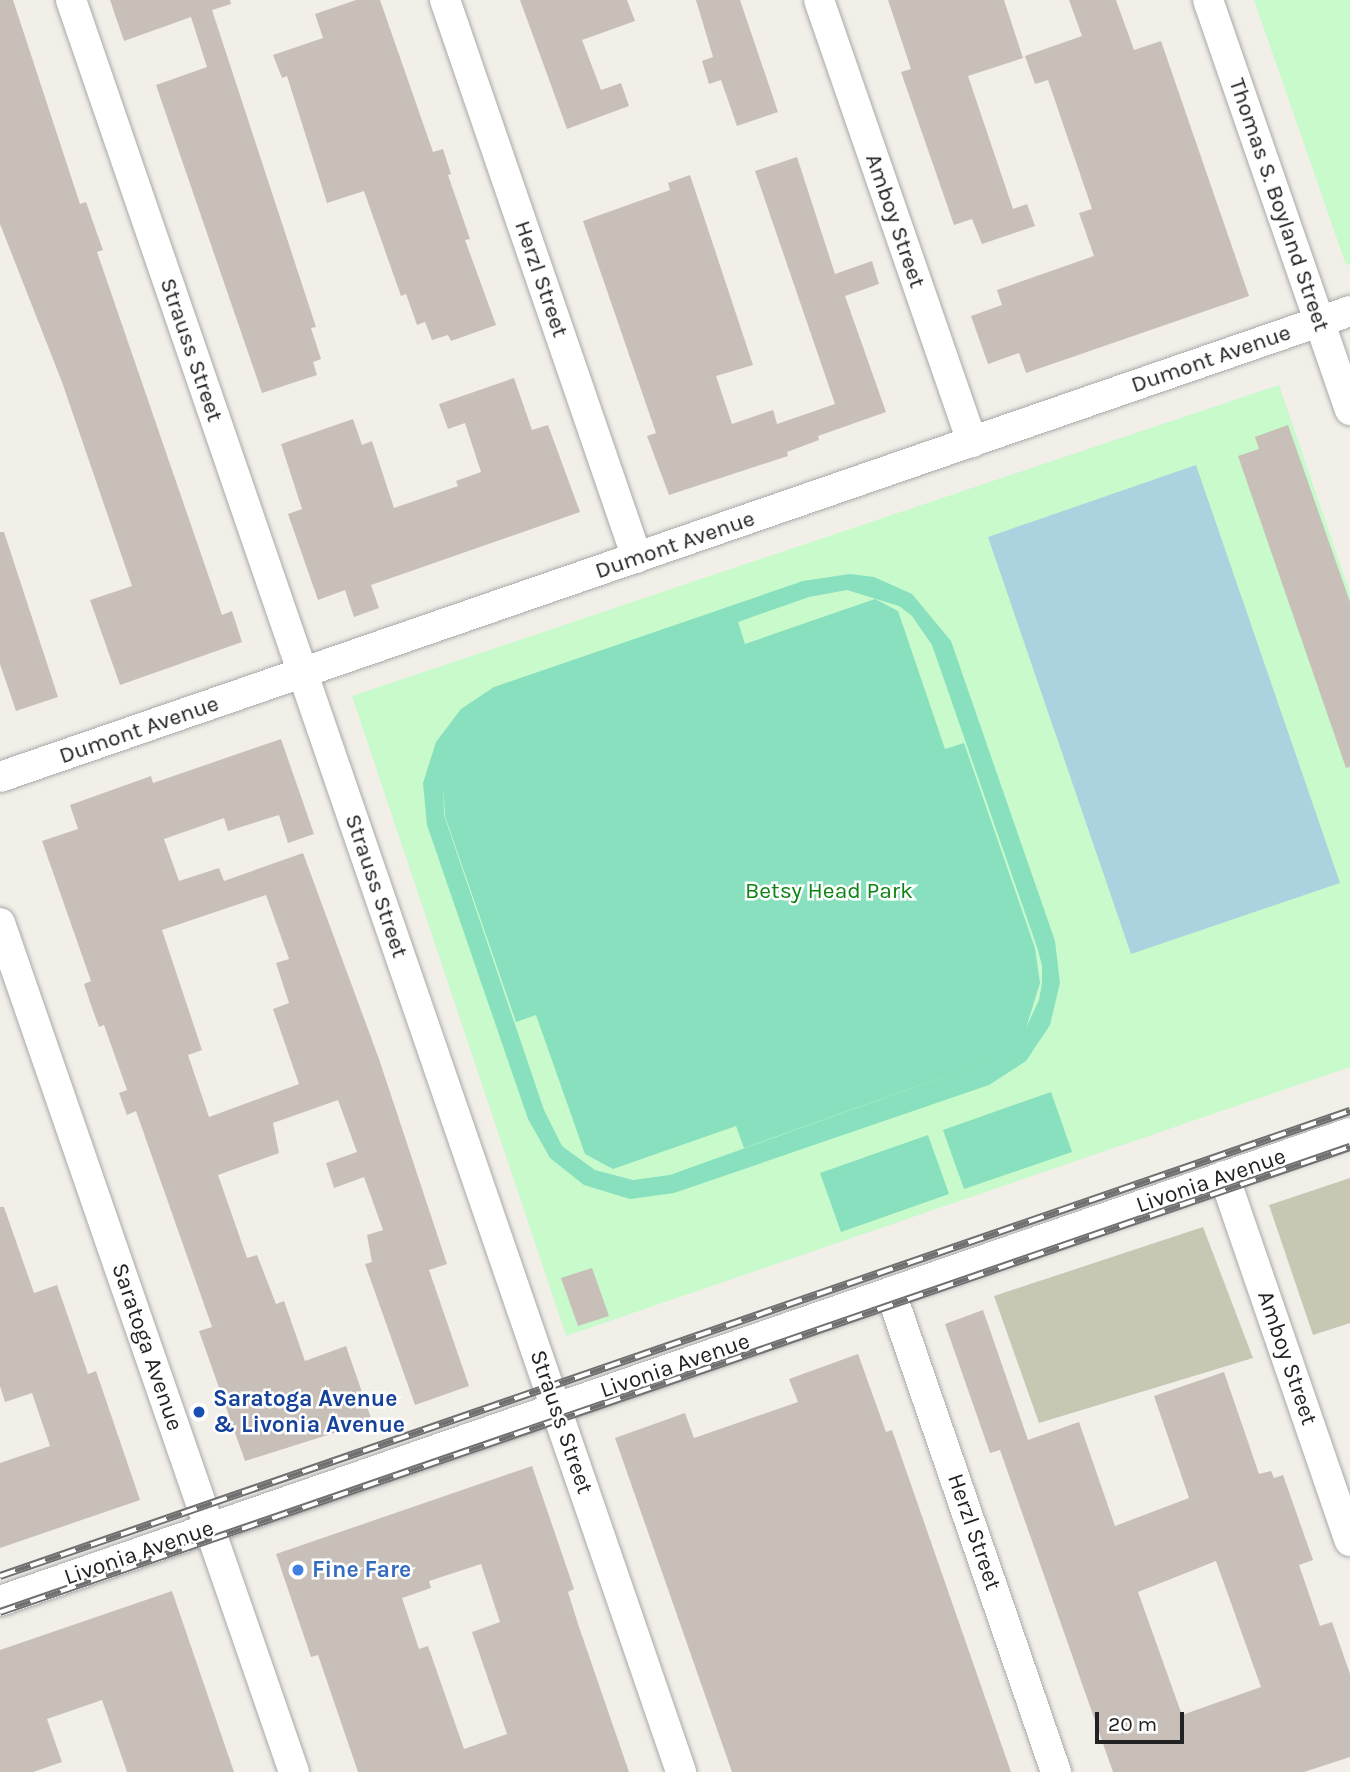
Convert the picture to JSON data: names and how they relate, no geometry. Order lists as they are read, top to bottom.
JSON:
{
  "streets": {
    "street": [
      "Thomas S. Boyland Street",
      "Amboy Street",
      "Herzl Street",
      "Strauss Street",
      "Dumont Avenue",
      "Livonia Avenue",
      "Saratoga Avenue"
    ]
  },
  "crossings": [
    ["Thomas S. Boyland Street", "Dumont Avenue"],
    ["Amboy Street", "Dumont Avenue"],
    ["Amboy Street", "Livonia Avenue"],
    ["Herzl Street", "Dumont Avenue"],
    ["Herzl Street", "Livonia Avenue"],
    ["Strauss Street", "Dumont Avenue"],
    ["Strauss Street", "Livonia Avenue"],
    ["Livonia Avenue", "Saratoga Avenue"]
  ],
  "parks": ["Betsy Head Park"],
  "places": ["Saratoga Avenue & Livonia Avenue", "Fine Fare"],
  "scale_bar": "20 m"
}
